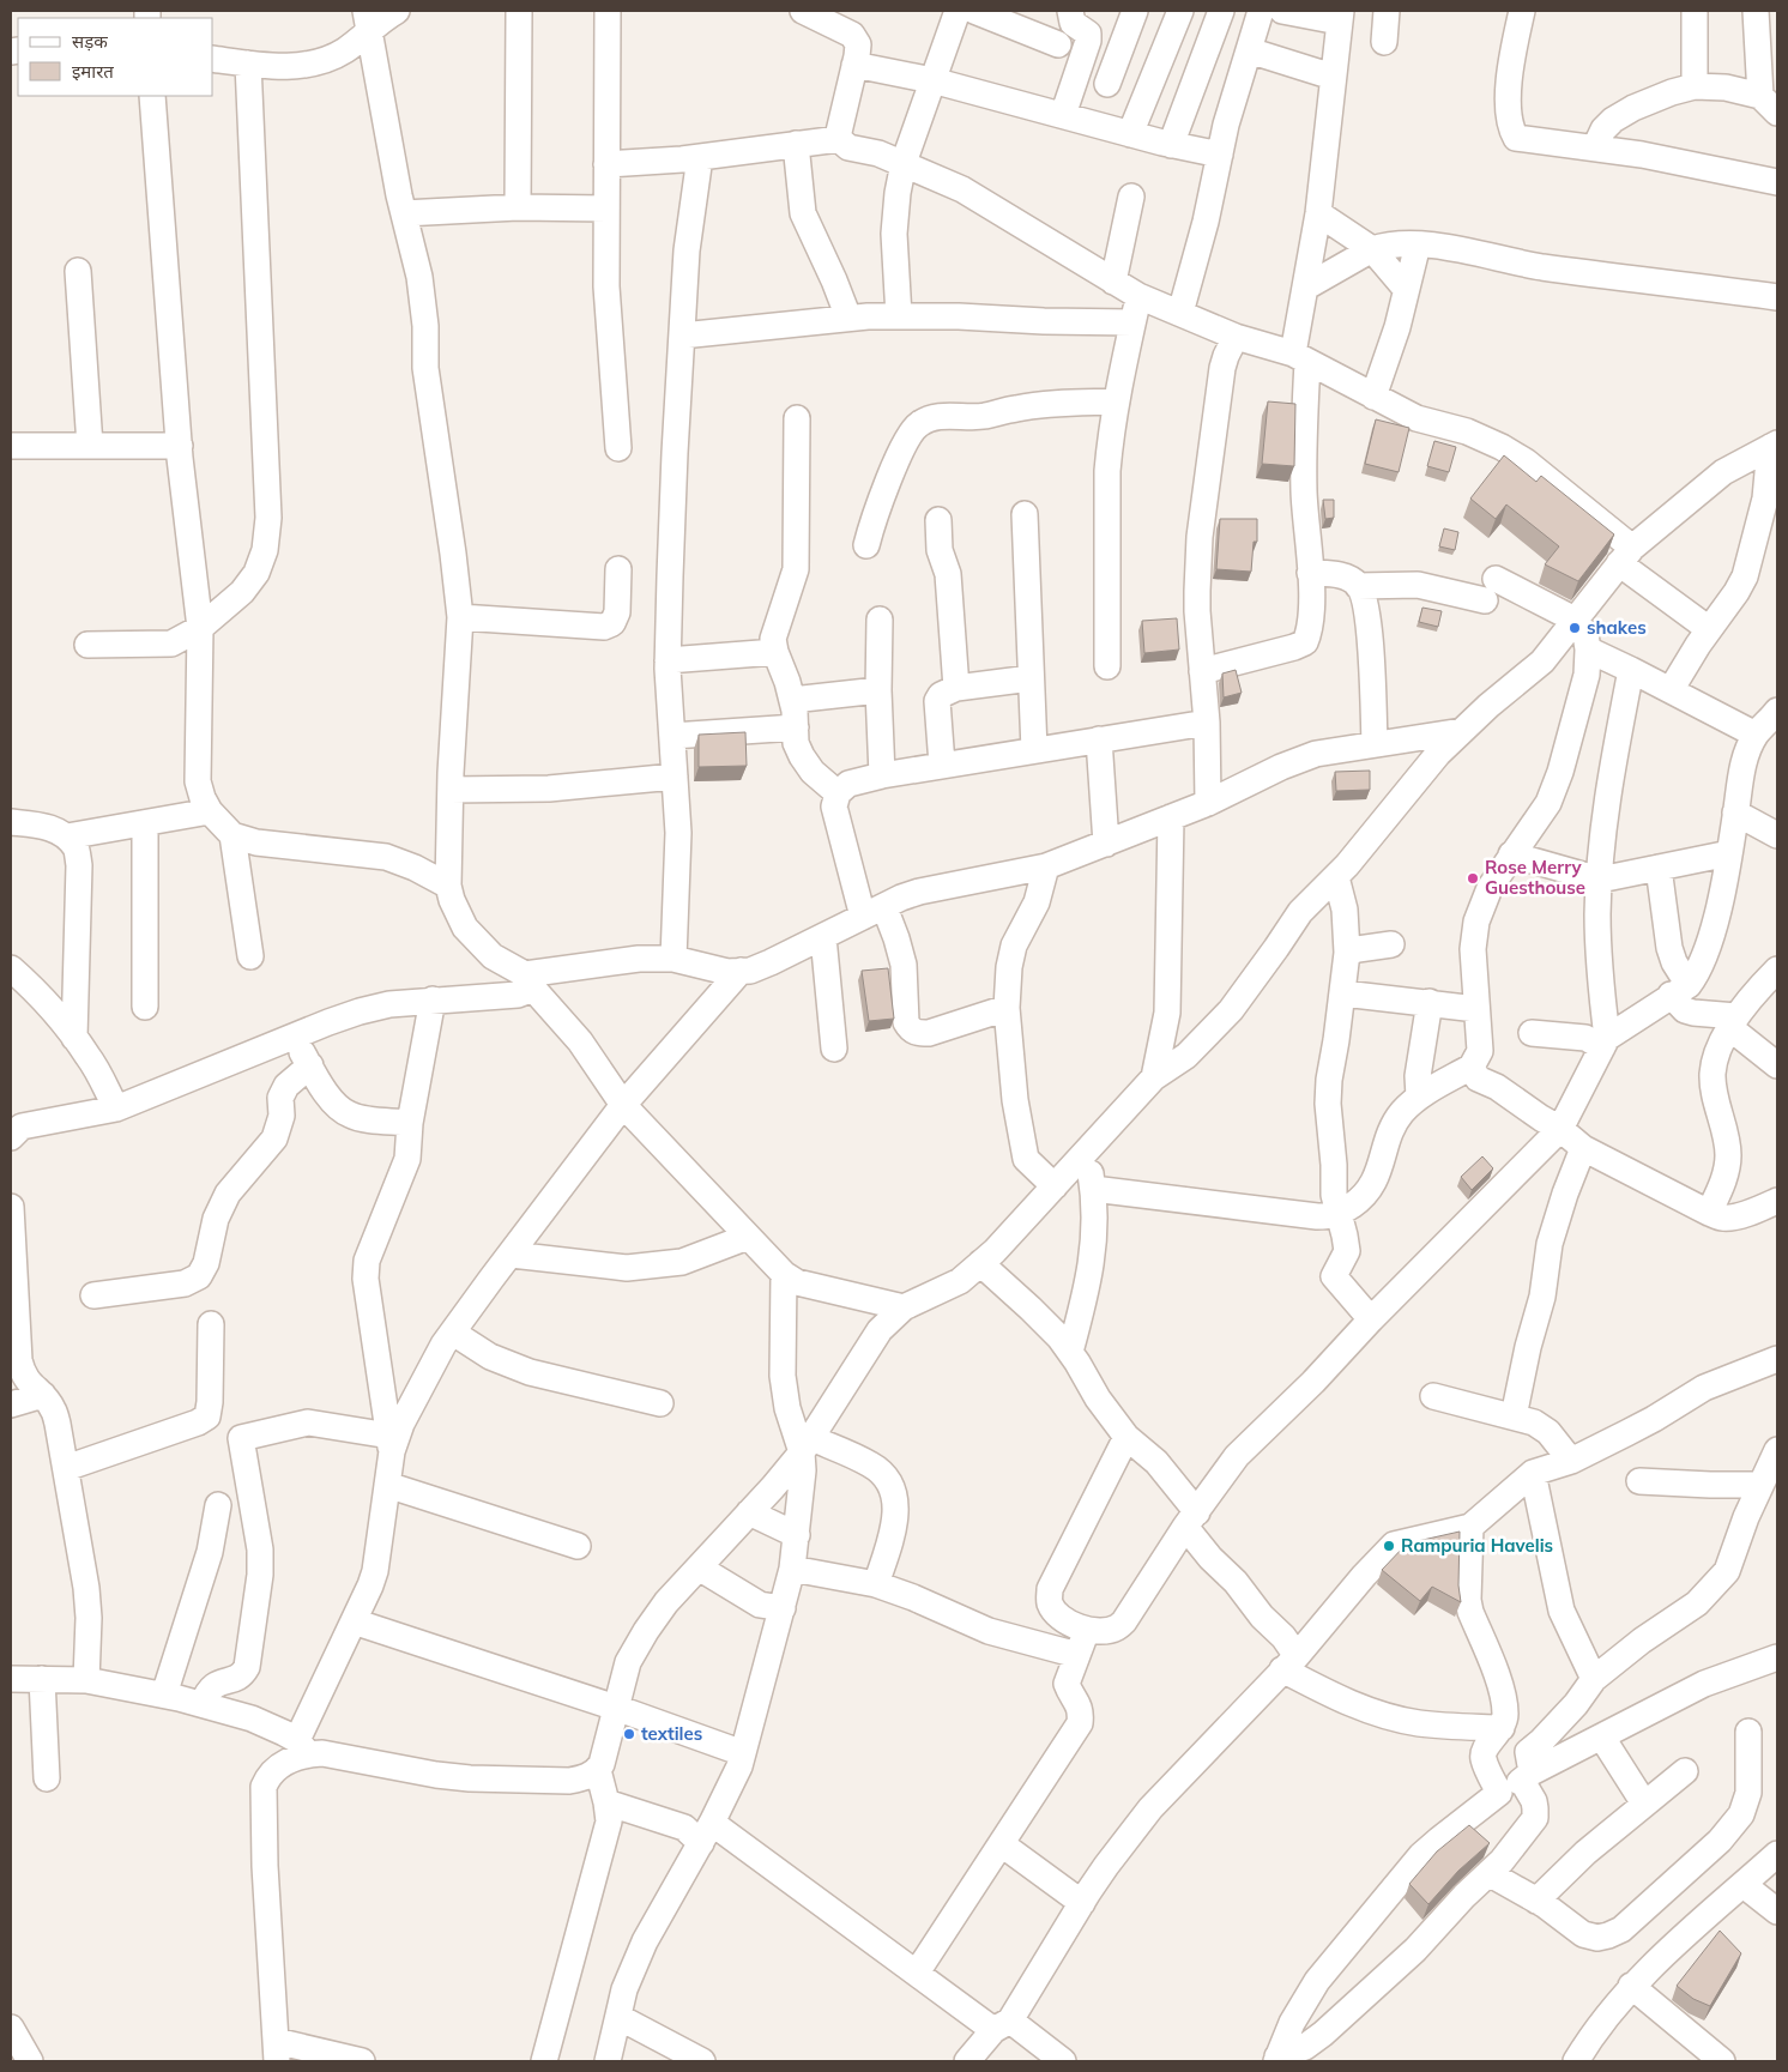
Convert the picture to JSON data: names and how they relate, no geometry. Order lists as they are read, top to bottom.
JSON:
{
  "places": [
    "shakes",
    "Rose Merry Guesthouse",
    "Rampuria Havelis",
    "textiles"
  ],
  "legend": ["सड़क", "इमारत"]
}
